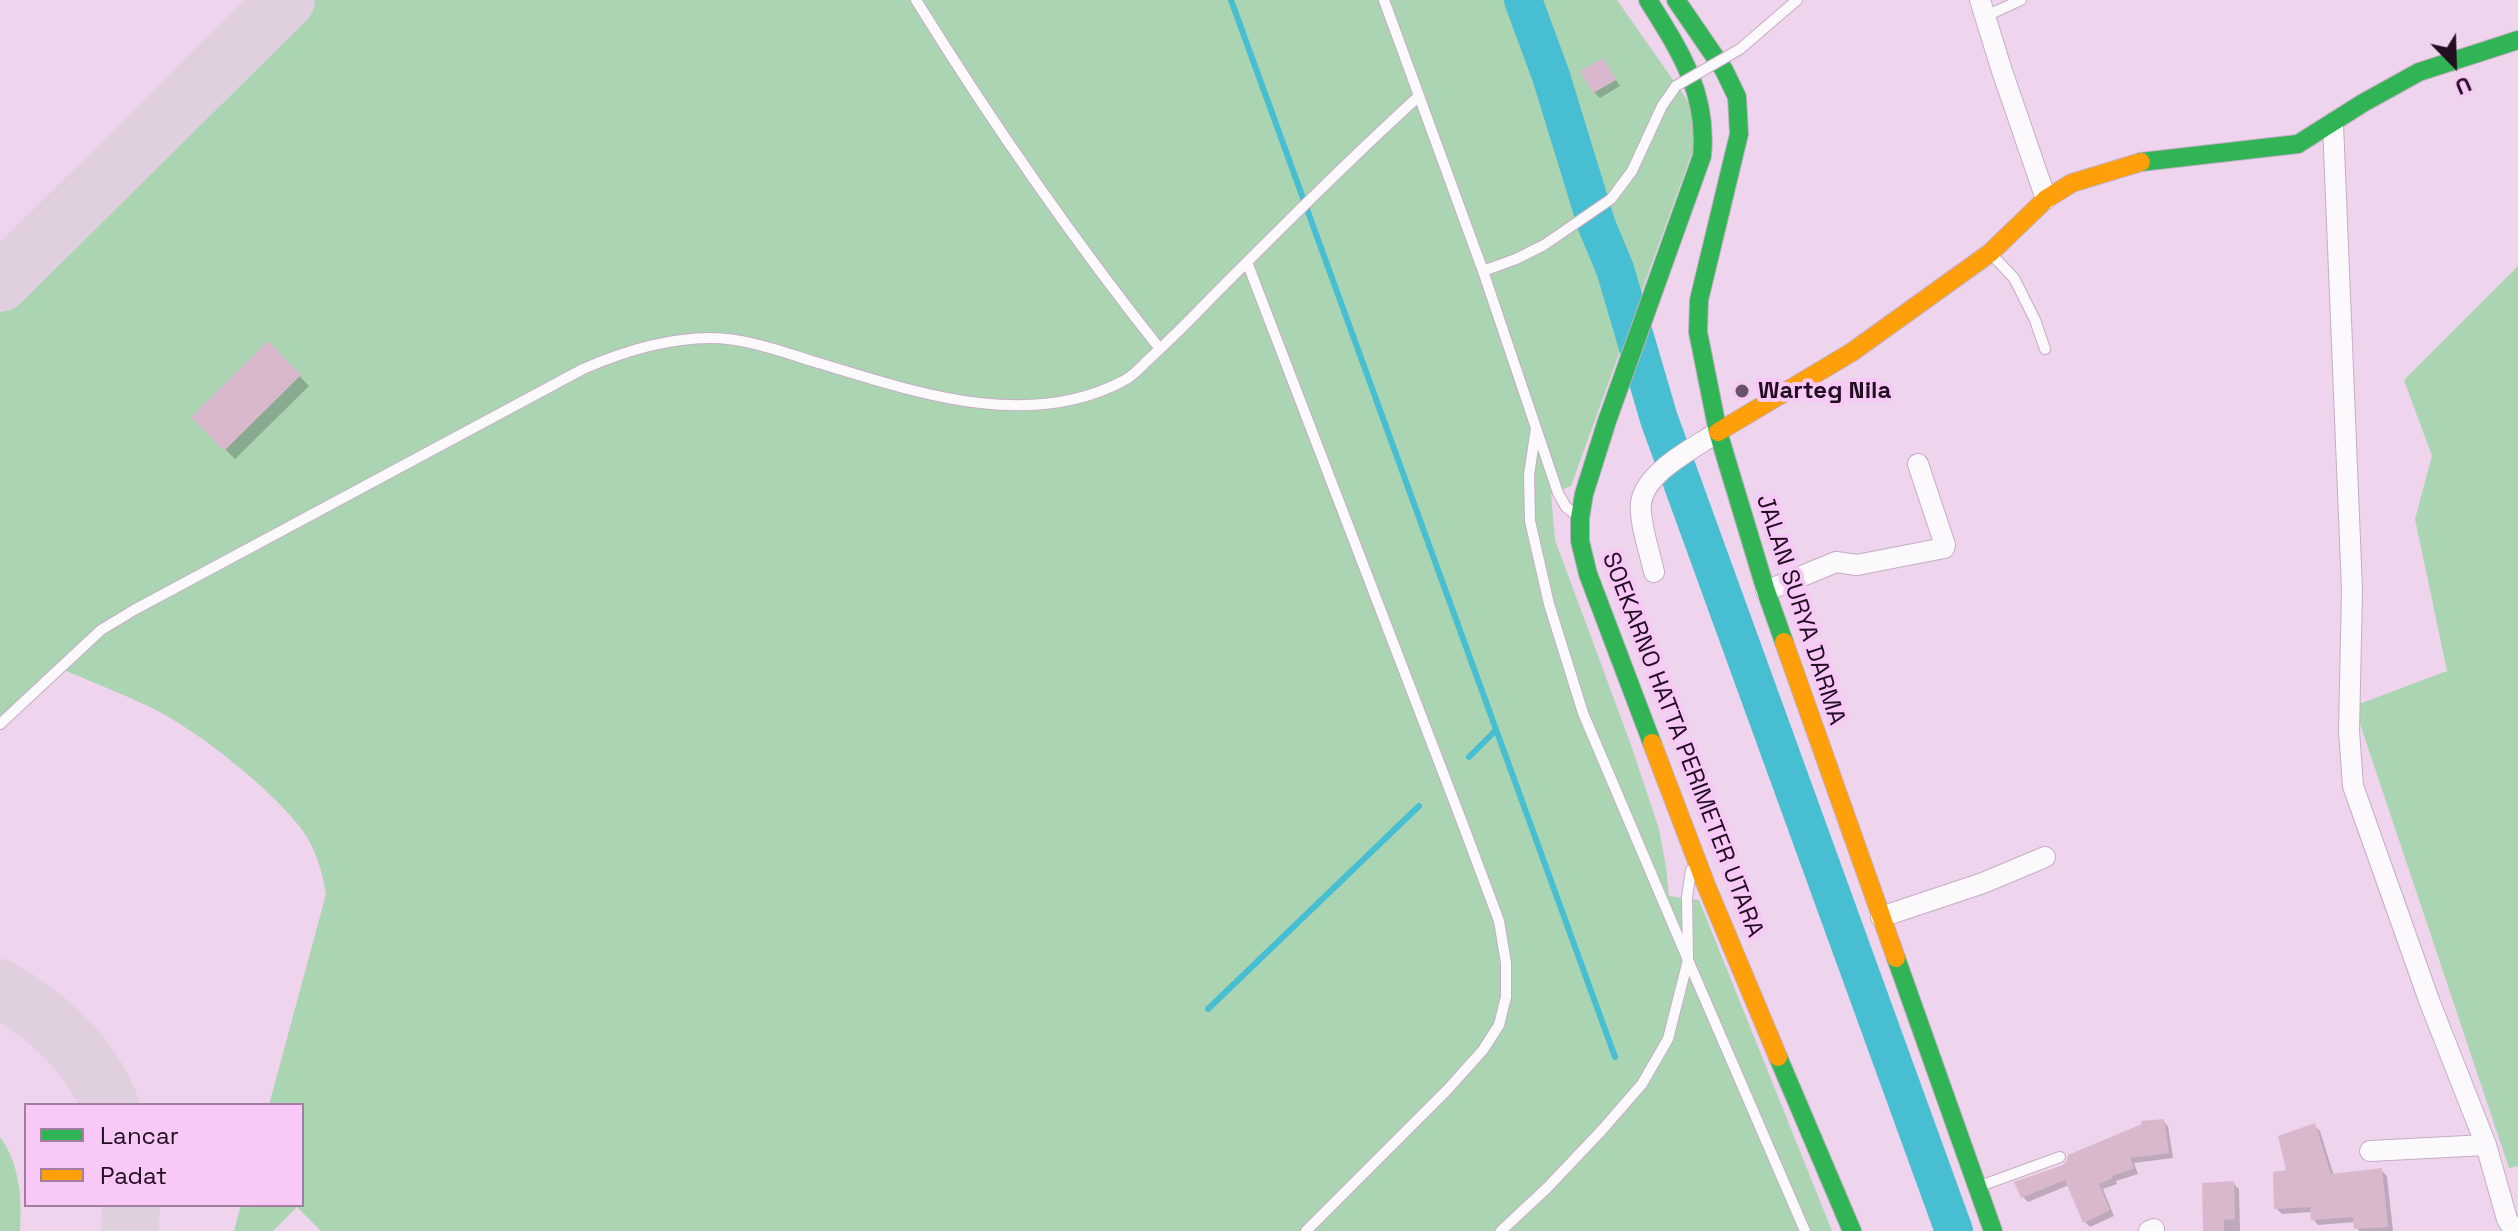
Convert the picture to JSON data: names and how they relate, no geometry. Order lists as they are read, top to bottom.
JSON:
{
  "streets": {
    "main road": ["JALAN SURYA DARMA", "SOEKARNO HATTA PERIMETER UTARA"]
  },
  "places": ["Warteg Nila"],
  "legend": ["Lancar", "Padat"],
  "north": "bottom right"
}
